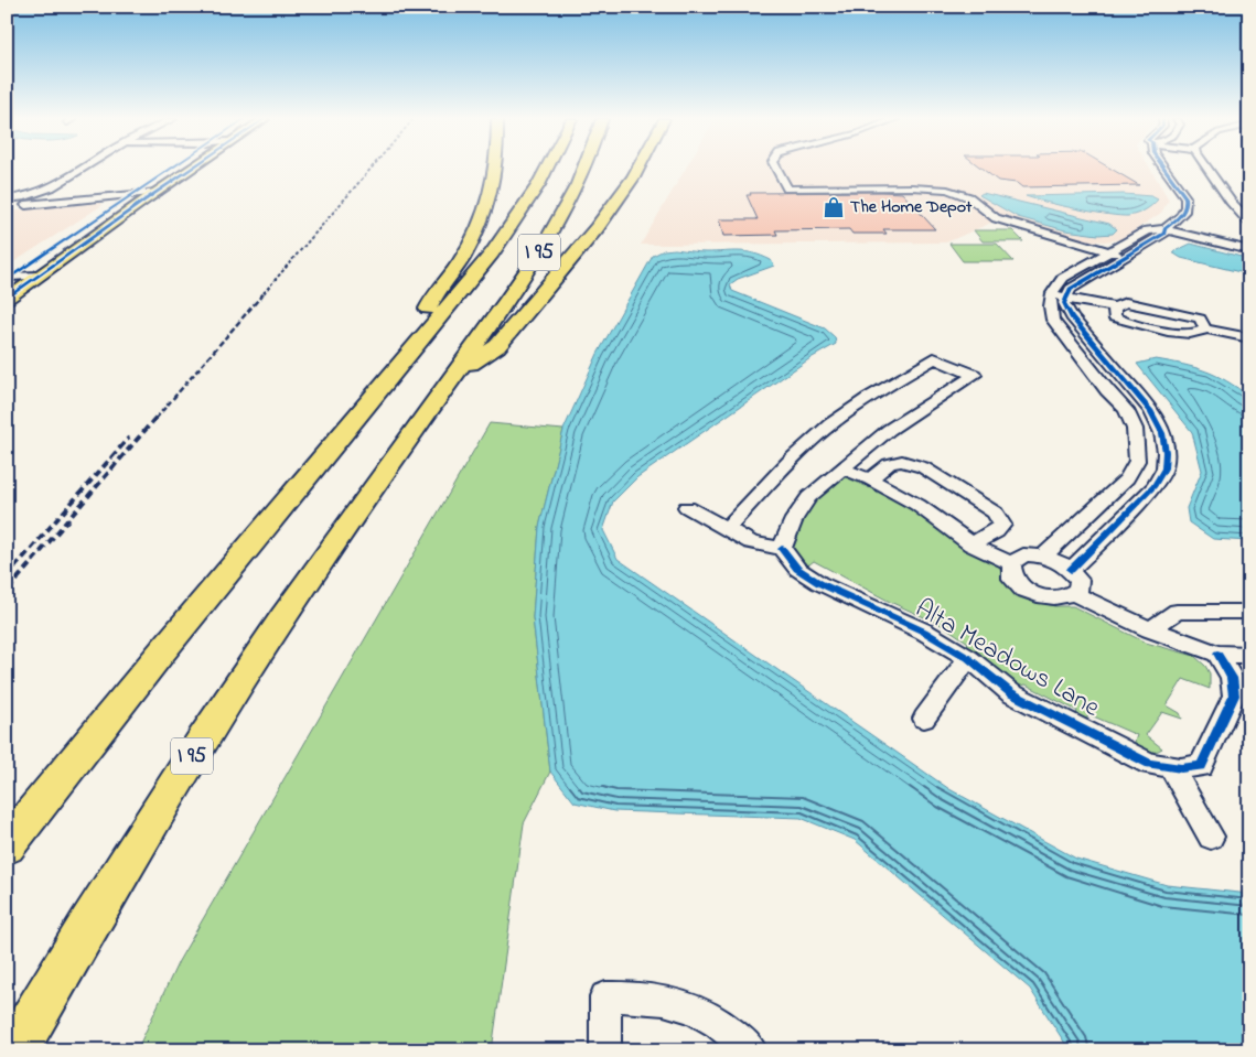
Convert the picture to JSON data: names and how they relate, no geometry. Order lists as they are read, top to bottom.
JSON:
{
  "streets": {
    "highway": ["I 95"],
    "street": ["Alta Meadows Lane"]
  },
  "places": {
    "shop": ["The Home Depot"]
  }
}
